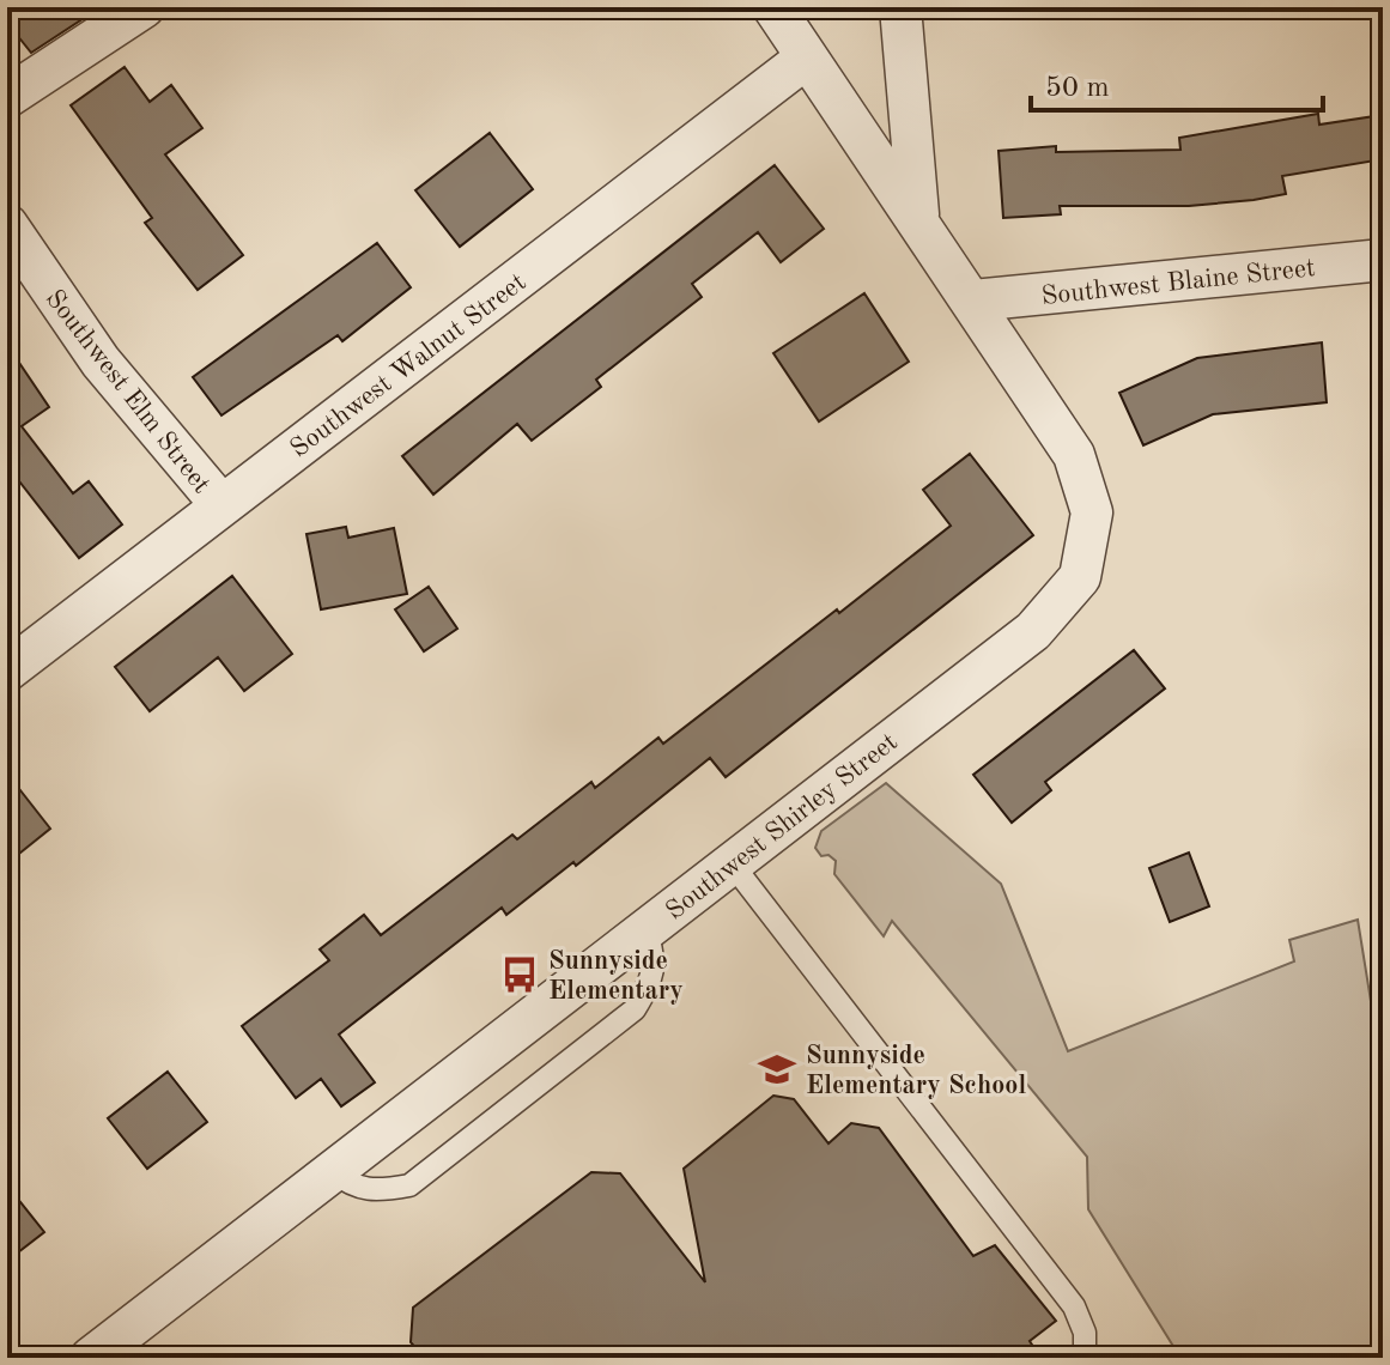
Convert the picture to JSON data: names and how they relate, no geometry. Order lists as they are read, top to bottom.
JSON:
{
  "streets": {
    "street": [
      "Southwest Blaine Street",
      "Southwest Walnut Street",
      "Southwest Elm Street",
      "Southwest Shirley Street"
    ]
  },
  "crossings": [
    ["Southwest Blaine Street", "Southwest Shirley Street"],
    ["Southwest Walnut Street", "Southwest Elm Street"],
    ["Southwest Walnut Street", "Southwest Shirley Street"]
  ],
  "places": {
    "bus stop": ["Sunnyside Elementary"],
    "school or university": ["Sunnyside Elementary School"]
  },
  "scale_bar": "50 m"
}
